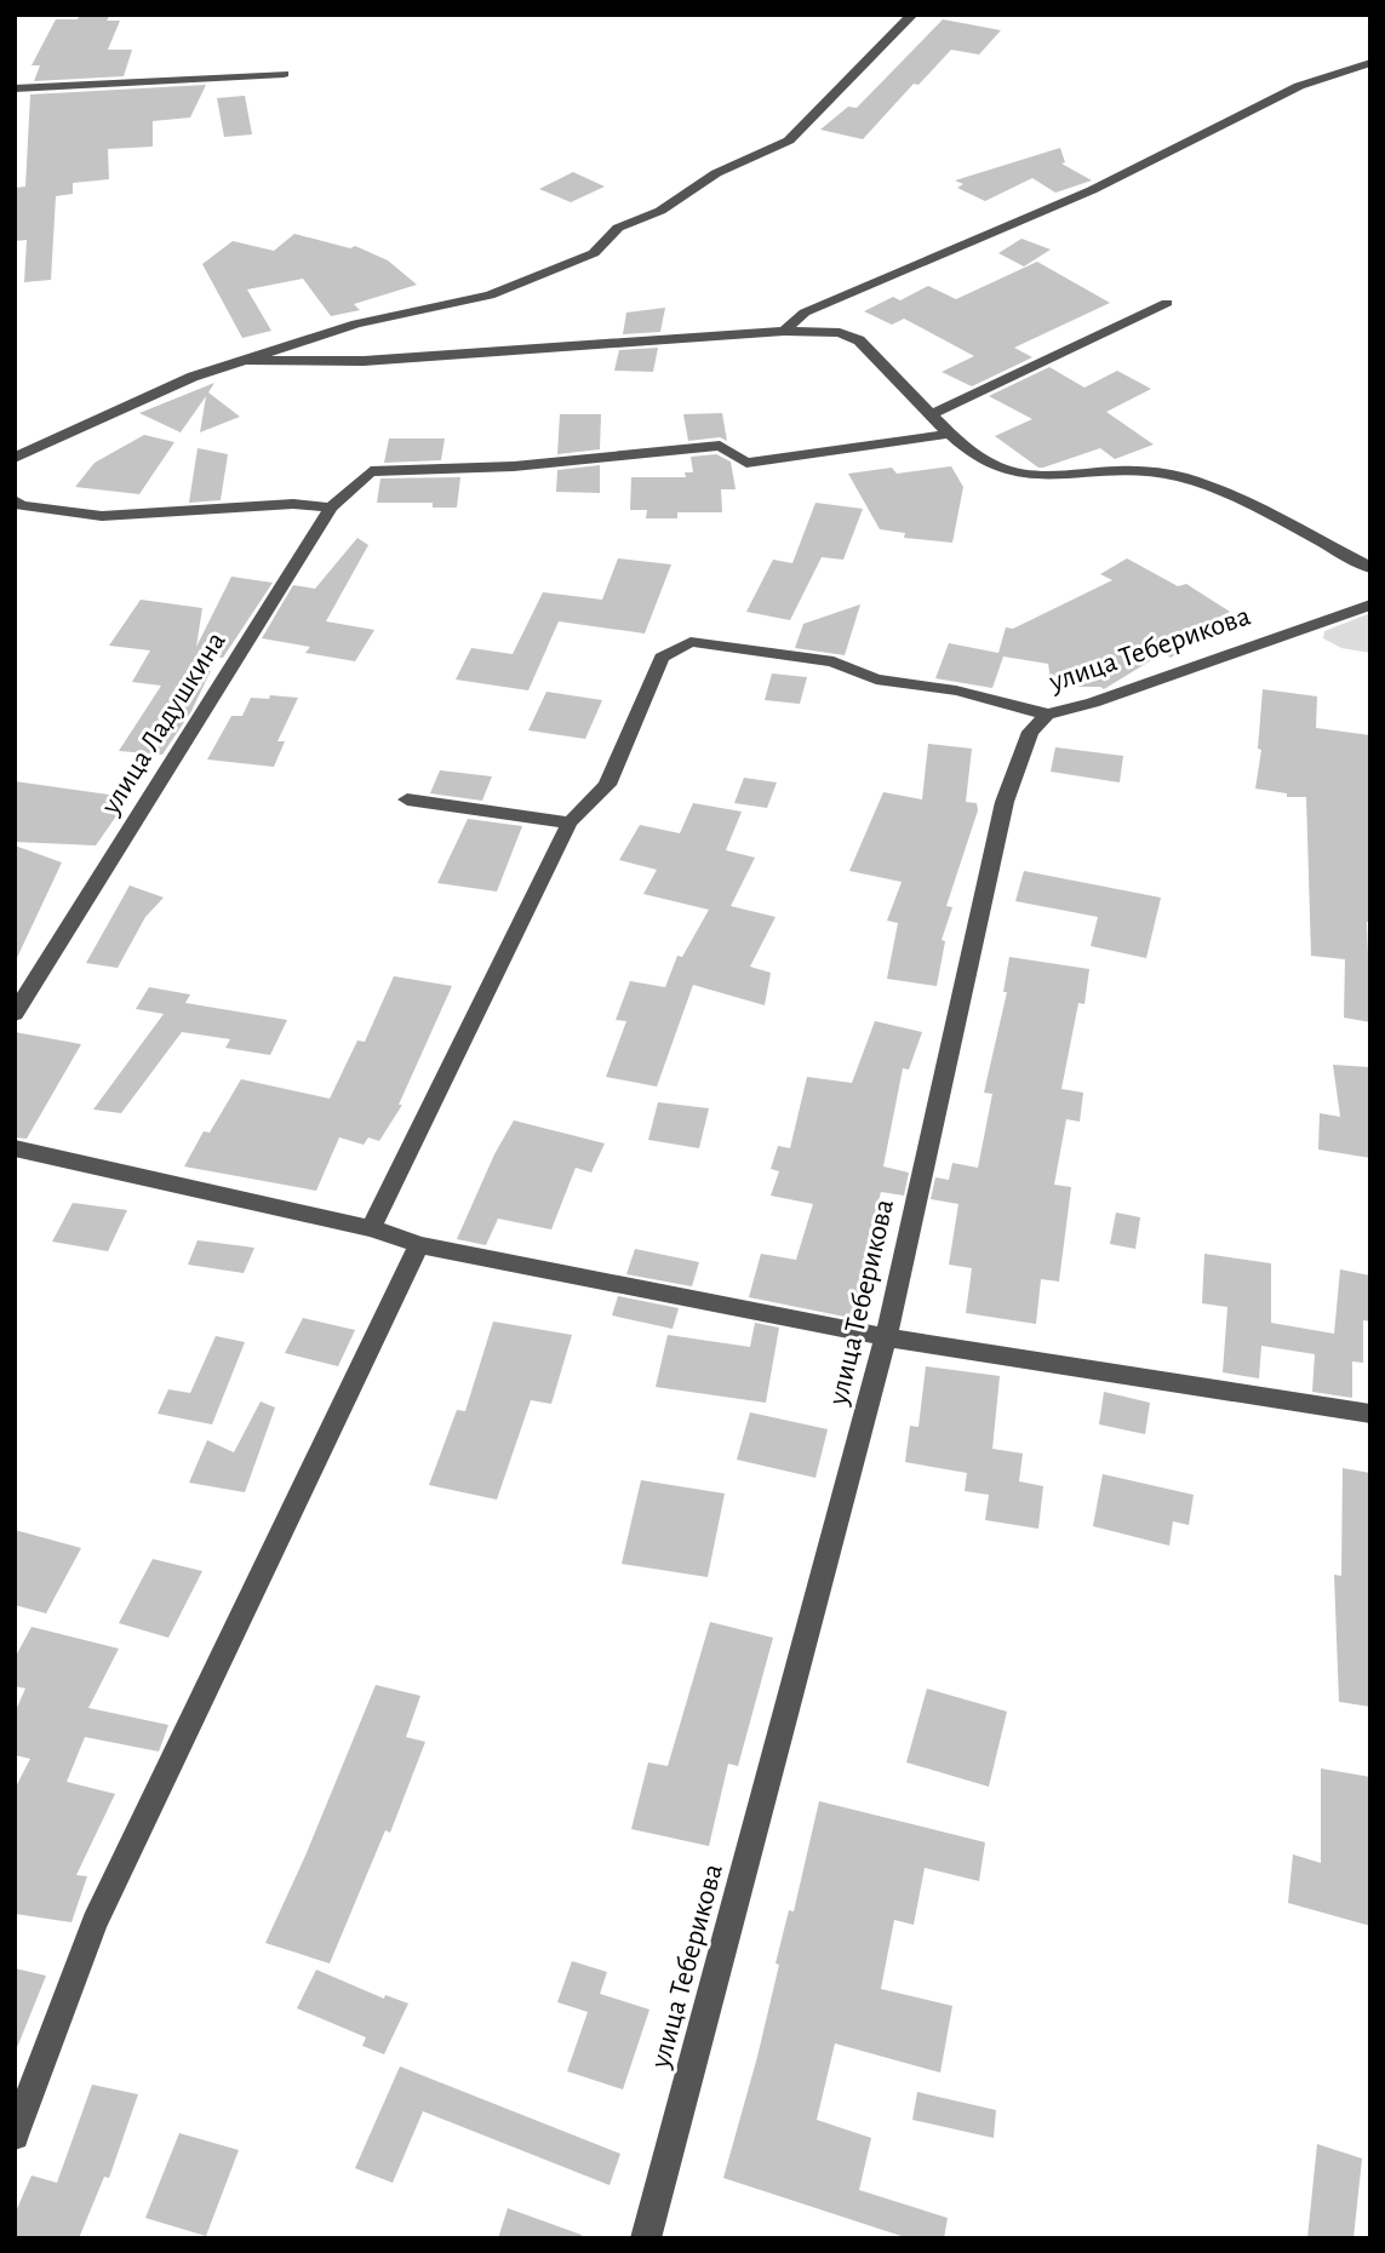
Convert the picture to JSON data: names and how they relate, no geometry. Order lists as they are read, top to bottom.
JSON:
{
  "streets": {
    "street": ["улица Теберикова", "улица Ладушкина"]
  }
}
